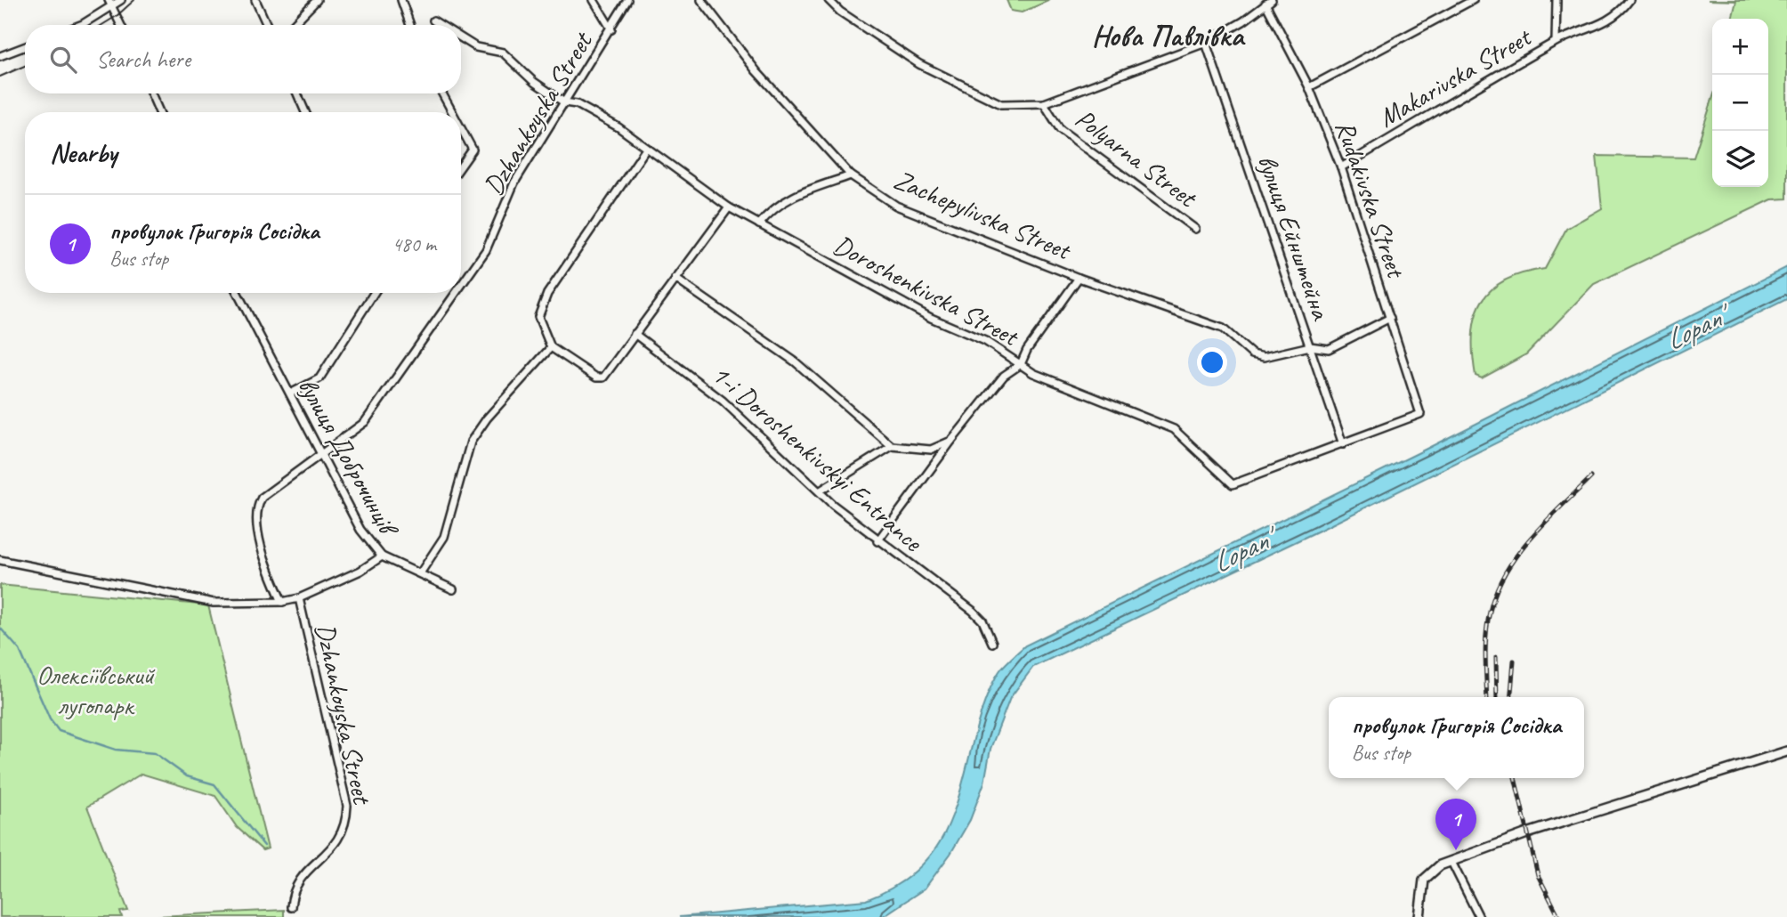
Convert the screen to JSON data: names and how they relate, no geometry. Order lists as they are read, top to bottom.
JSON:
{
  "streets": {
    "street": [
      "Makarivska Street",
      "Dzhankoyska Street",
      "Polyarna Street",
      "Rudakivska Street",
      "Zachepylivska Street",
      "вулиця Ейнштейна",
      "Doroshenkivska Street",
      "вулиця Доброчинців",
      "1-i Doroshenkivskyi Entrance"
    ]
  },
  "crossings": [
    ["Makarivska Street", "Rudakivska Street"],
    ["Dzhankoyska Street", "Doroshenkivska Street"],
    ["Dzhankoyska Street", "вулиця Доброчинців"],
    ["Rudakivska Street", "Zachepylivska Street"],
    ["Rudakivska Street", "Doroshenkivska Street"],
    ["Zachepylivska Street", "вулиця Ейнштейна"],
    ["вулиця Ейнштейна", "Doroshenkivska Street"]
  ],
  "districts": ["Нова Павлівка"],
  "water": ["Lopan'"],
  "parks": ["Олексіївський лугопарк"],
  "page": {
    "map_buttons": ["+", "−"],
    "search": "Search here",
    "heading": "Nearby",
    "list": [
      {
        "mark": "1",
        "name": "провулок Григорія Сосідка",
        "note": "Bus stop",
        "value": "480 m"
      }
    ],
    "popup": ["провулок Григорія Сосідка", "Bus stop"],
    "pins": "1"
  }
}
